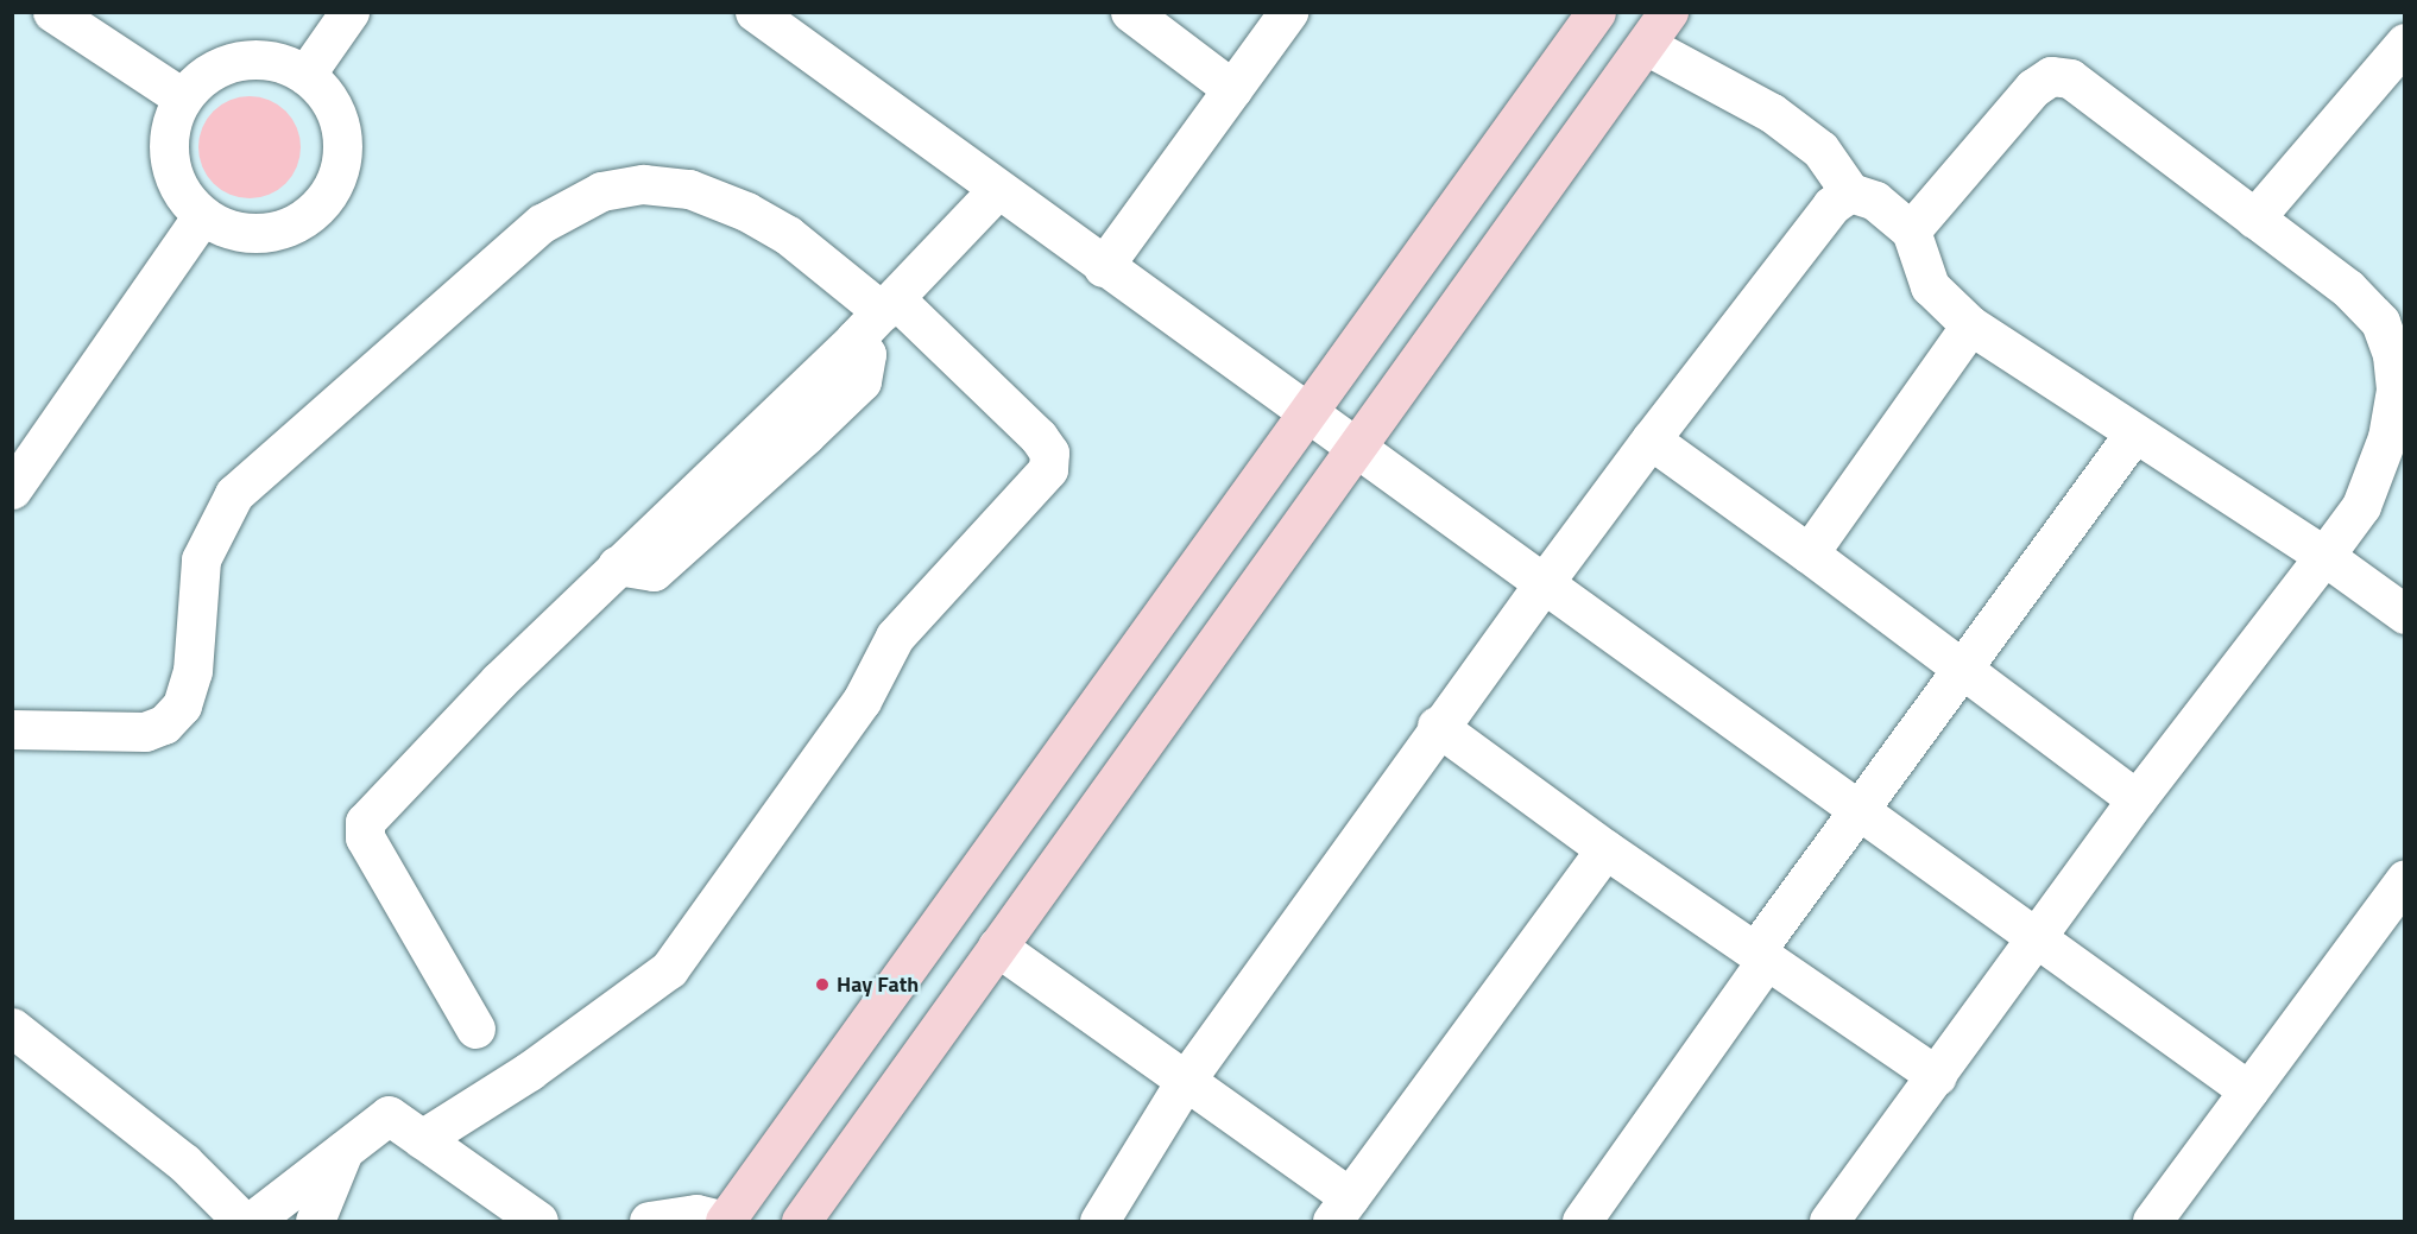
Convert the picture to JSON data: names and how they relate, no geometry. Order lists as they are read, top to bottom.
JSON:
{
  "places": ["Hay Fath"]
}
